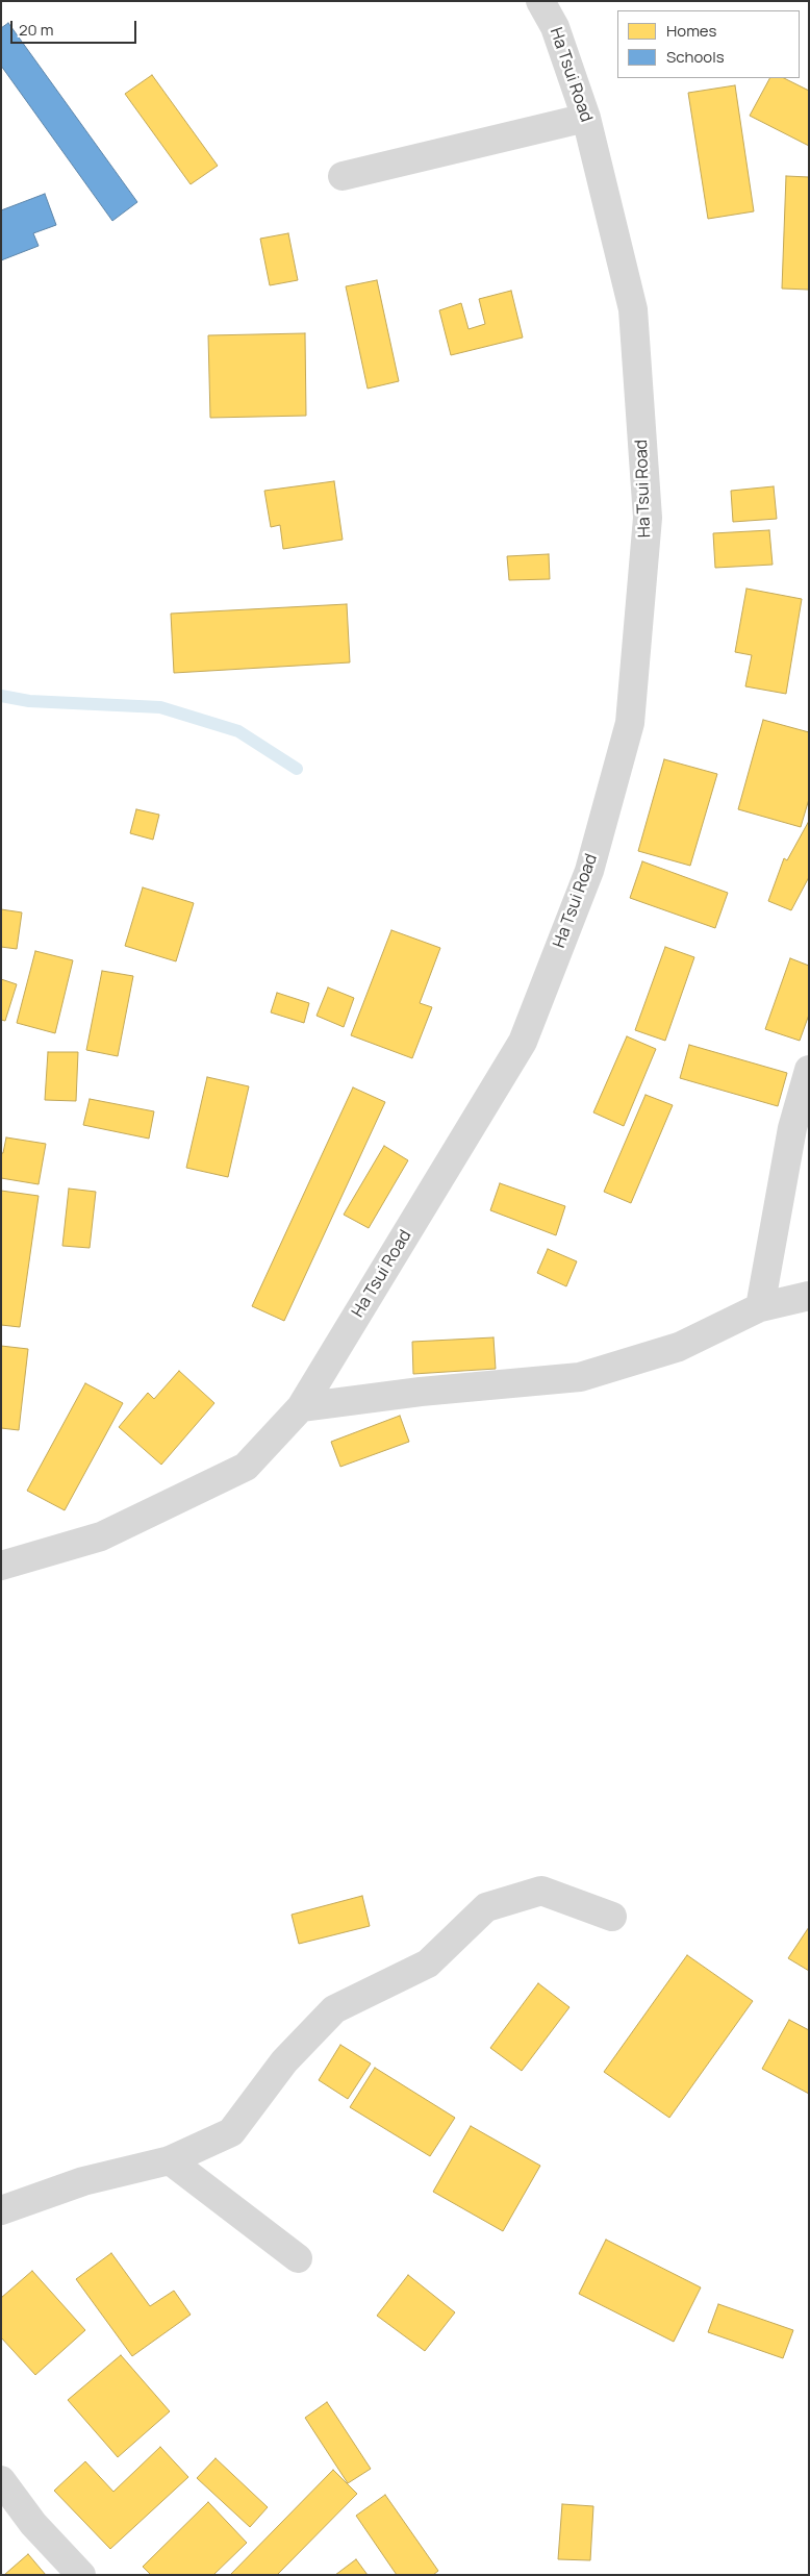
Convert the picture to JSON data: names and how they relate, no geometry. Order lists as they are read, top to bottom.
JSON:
{
  "streets": {
    "street": ["Ha Tsui Road"]
  },
  "legend": ["Homes", "Schools"],
  "scale_bar": "20 m"
}
